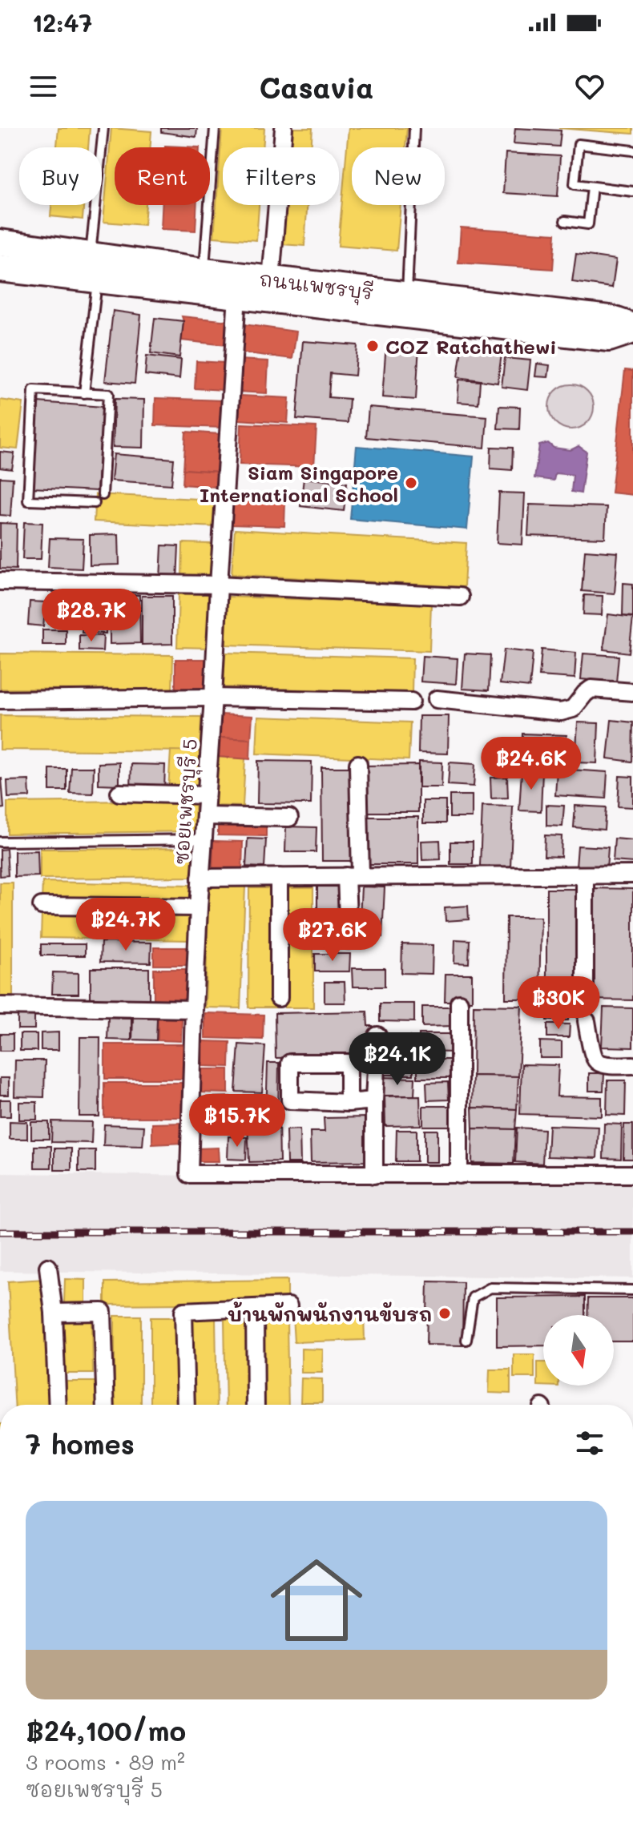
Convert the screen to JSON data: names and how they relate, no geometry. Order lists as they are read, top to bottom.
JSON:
{
  "streets": {
    "main road": ["ถนนเพชรบุรี"],
    "street": ["ซอยเพชรบุรี 5"]
  },
  "crossings": [
    ["ถนนเพชรบุรี", "ซอยเพชรบุรี 5"]
  ],
  "places": ["COZ Ratchathewi", "Siam Singapore International School", "บ้านพักพนักงานขับรถ"],
  "north": "bottom",
  "page": {
    "status": "12:47",
    "header": "Casavia",
    "chip": [
      "Buy",
      "Rent",
      "Filters",
      "New"
    ],
    "price": [
      "฿28.7K",
      "฿24.6K",
      "฿24.7K",
      "฿27.6K",
      "฿30K",
      "฿24.1K",
      "฿15.7K"
    ],
    "heading": "7 homes",
    "list": [
      {
        "name": "฿24,100/mo",
        "note": "3 rooms · 89 m² · ซอยเพชรบุรี 5"
      }
    ]
  }
}
